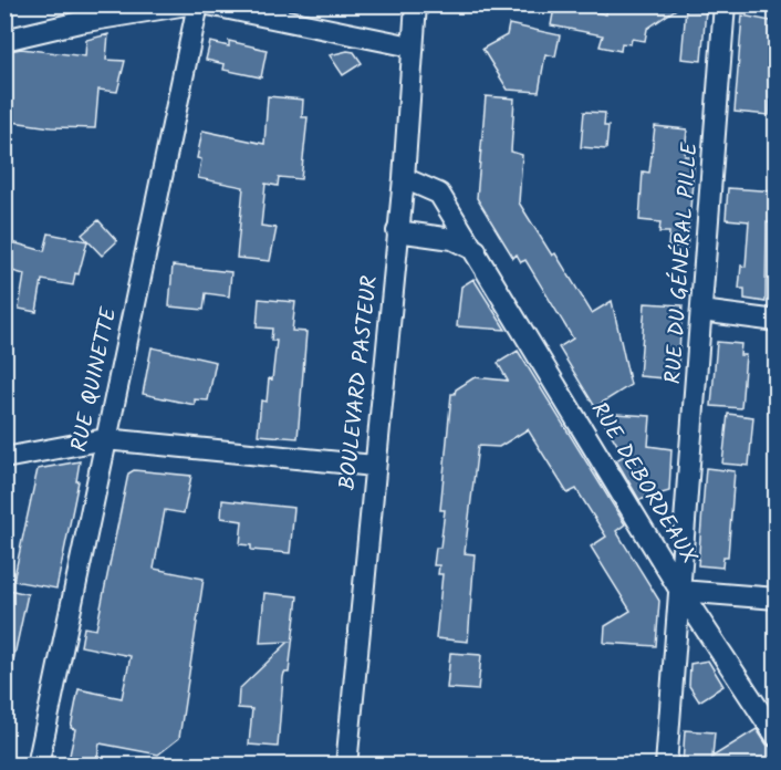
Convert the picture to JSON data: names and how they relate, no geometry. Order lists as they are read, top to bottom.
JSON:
{
  "streets": {
    "street": [
      "RUE DU GÉNÉRAL PILLE",
      "RUE QUINETTE",
      "BOULEVARD PASTEUR",
      "RUE DEBORDEAUX"
    ]
  },
  "crossings": [
    ["RUE DU GÉNÉRAL PILLE", "RUE DEBORDEAUX"],
    ["BOULEVARD PASTEUR", "RUE DEBORDEAUX"]
  ]
}
